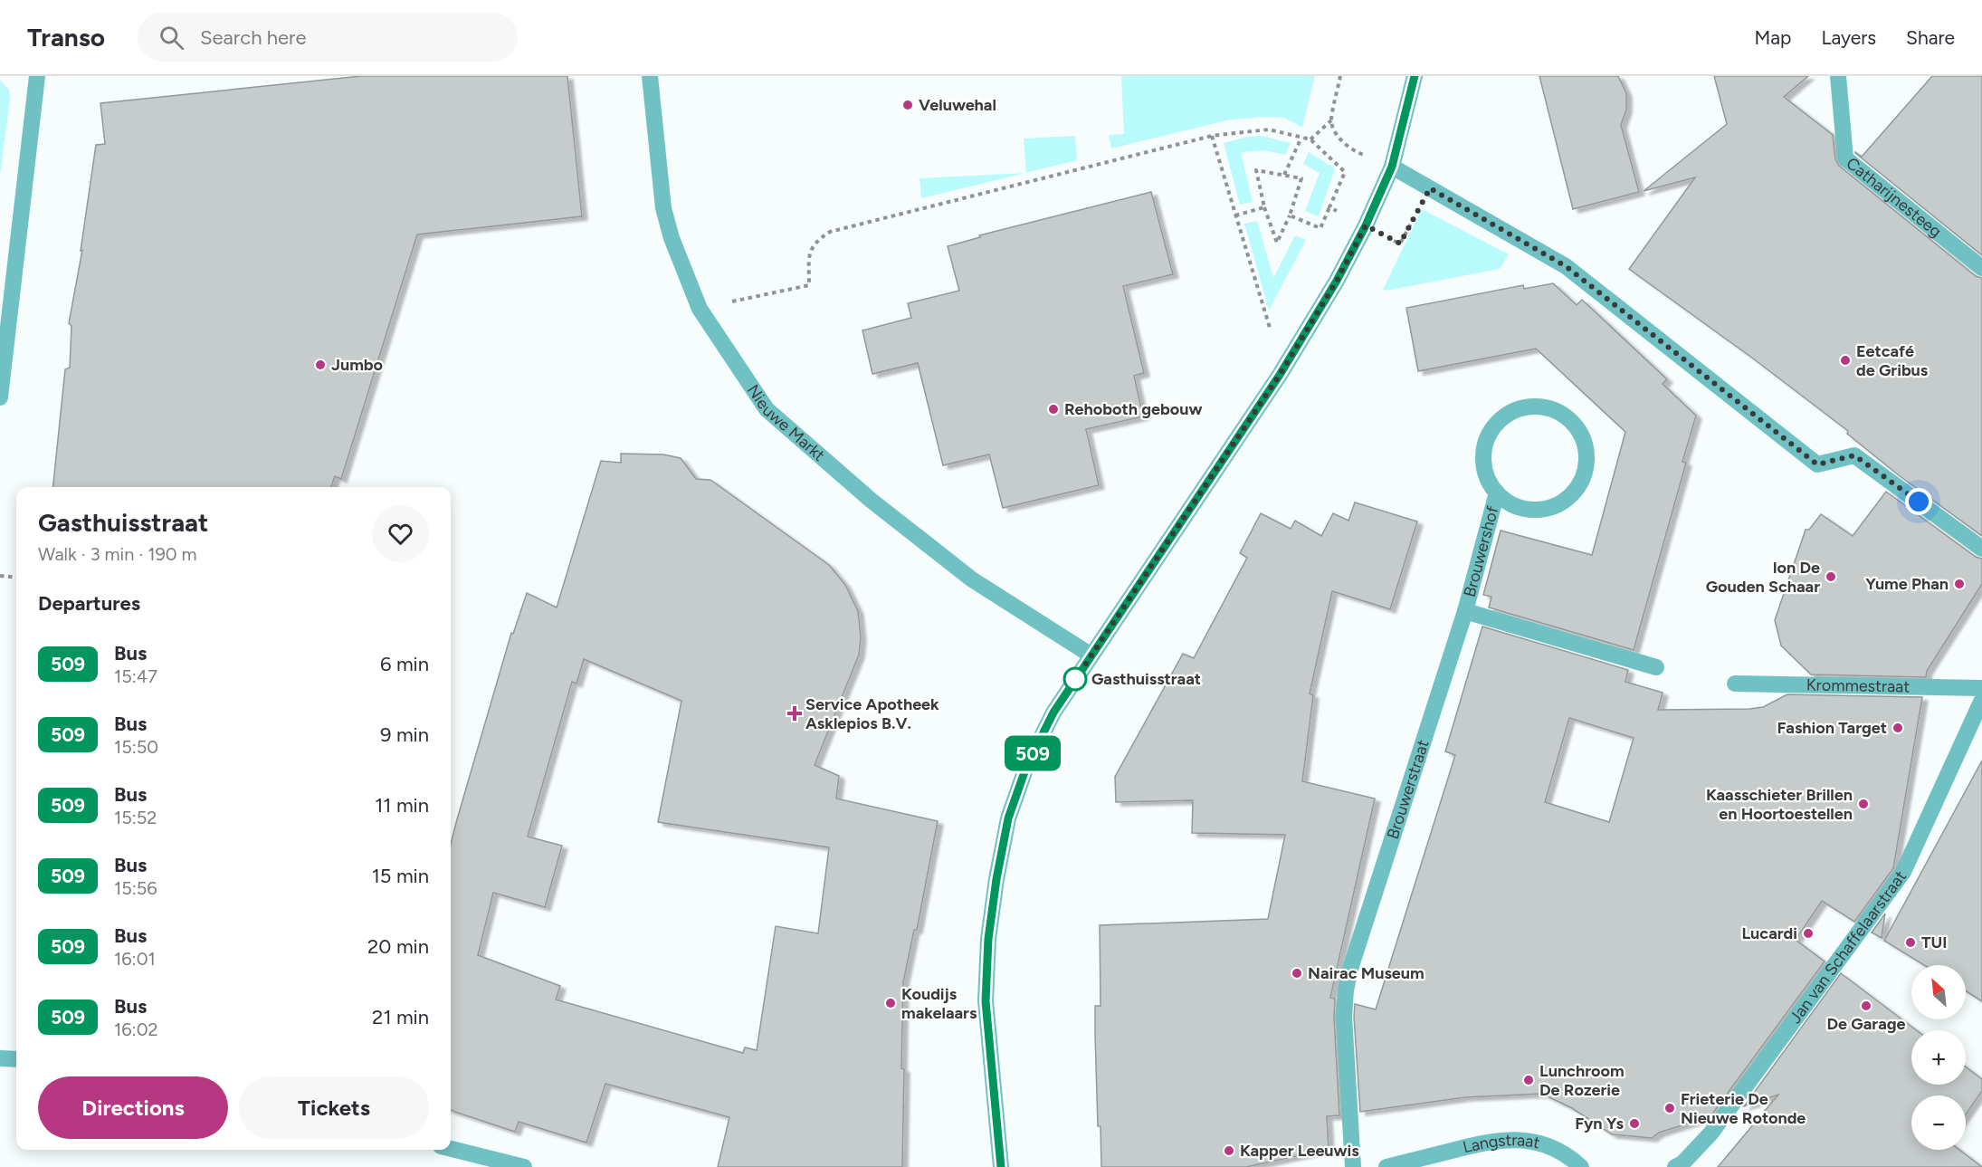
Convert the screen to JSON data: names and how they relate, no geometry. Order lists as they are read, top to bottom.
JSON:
{
  "streets": {
    "street": [
      "Catharijnesteeg",
      "Nieuwe Markt",
      "Brouwershof",
      "Krommestraat",
      "Brouwerstraat",
      "Jan van Schaffelaarstraat",
      "Langstraat"
    ]
  },
  "crossings": [
    ["Brouwershof", "Brouwerstraat"]
  ],
  "places": {
    "other": [
      "Veluwehal",
      "Eetcafé de Gribus",
      "Jumbo",
      "Rehoboth gebouw",
      "lon De Gouden Schaar",
      "Yume Phan",
      "Gasthuisstraat",
      "Fashion Target",
      "Kaasschieter Brillen en Hoortoestellen",
      "Lucardi",
      "TUI",
      "Nairac Museum",
      "Koudijs makelaars",
      "De Garage",
      "Lunchroom De Rozerie",
      "Frieterie De Nieuwe Rotonde",
      "Fyn Ys",
      "Kapper Leeuwis"
    ],
    "health": ["Service Apotheek Asklepios B.V."]
  },
  "lines": ["bus line 509"],
  "north": "top left",
  "page": {
    "header": "Transo",
    "search": "Search here",
    "nav": ["Map", "Layers", "Share"],
    "on_map": "509",
    "heading": [
      ["Gasthuisstraat", "Walk · 3 min · 190 m"],
      "Departures"
    ],
    "list": [
      {
        "mark": "509",
        "name": "Bus",
        "note": "15:47",
        "value": "6 min"
      },
      {
        "mark": "509",
        "name": "Bus",
        "note": "15:50",
        "value": "9 min"
      },
      {
        "mark": "509",
        "name": "Bus",
        "note": "15:52",
        "value": "11 min"
      },
      {
        "mark": "509",
        "name": "Bus",
        "note": "15:56",
        "value": "15 min"
      },
      {
        "mark": "509",
        "name": "Bus",
        "note": "16:01",
        "value": "20 min"
      },
      {
        "mark": "509",
        "name": "Bus",
        "note": "16:02",
        "value": "21 min"
      }
    ],
    "map_buttons": ["+", "−"],
    "buttons": ["Directions", "Tickets"]
  }
}
